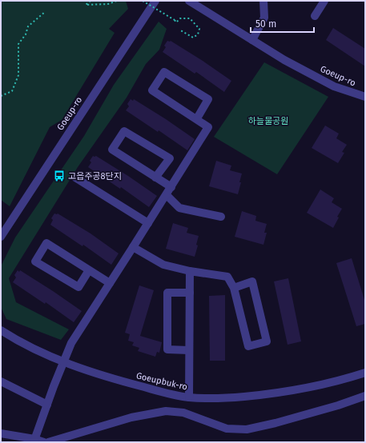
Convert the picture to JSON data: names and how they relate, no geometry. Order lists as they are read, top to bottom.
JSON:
{
  "streets": {
    "street": ["Goeup-ro", "Goeupbuk-ro"]
  },
  "parks": ["하늘물공원"],
  "places": {
    "bus stop": ["고읍주공8단지"]
  },
  "scale_bar": "50 m"
}
